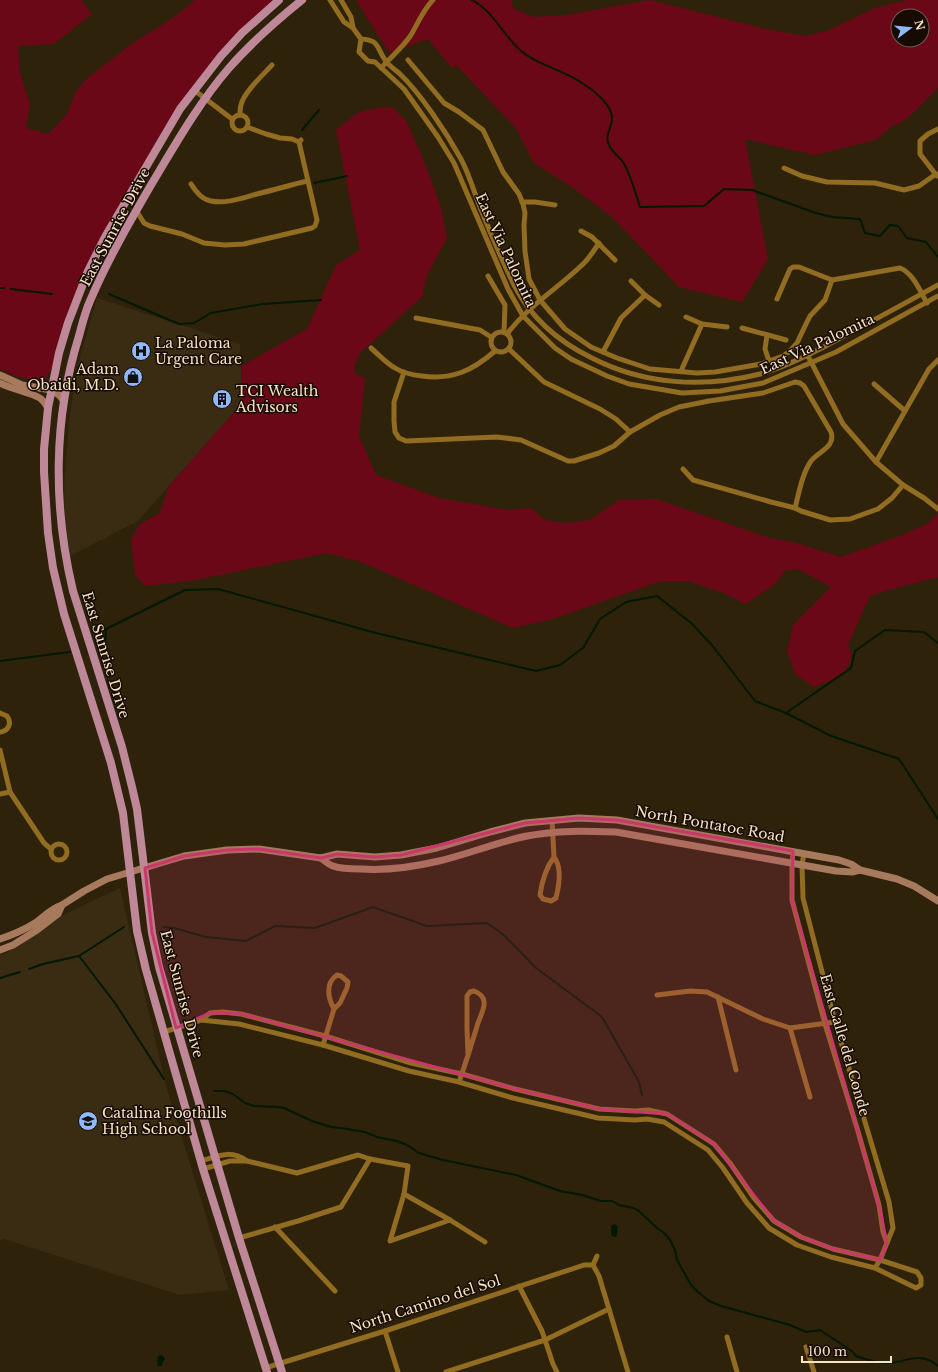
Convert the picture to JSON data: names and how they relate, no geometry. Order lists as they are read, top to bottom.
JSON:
{
  "streets": {
    "main road": ["East Sunrise Drive"],
    "street": [
      "East Via Palomita",
      "North Pontatoc Road",
      "East Calle del Conde",
      "North Camino del Sol"
    ]
  },
  "crossings": [
    ["East Sunrise Drive", "North Pontatoc Road"],
    ["East Sunrise Drive", "North Camino del Sol"],
    ["North Pontatoc Road", "East Calle del Conde"]
  ],
  "places": {
    "hospital": ["La Paloma Urgent Care"],
    "shop": ["Adam Obaidi, M.D."],
    "building": ["TCI Wealth Advisors"],
    "school or university": ["Catalina Foothills High School"]
  },
  "scale_bar": "100 m",
  "north": "right"
}
